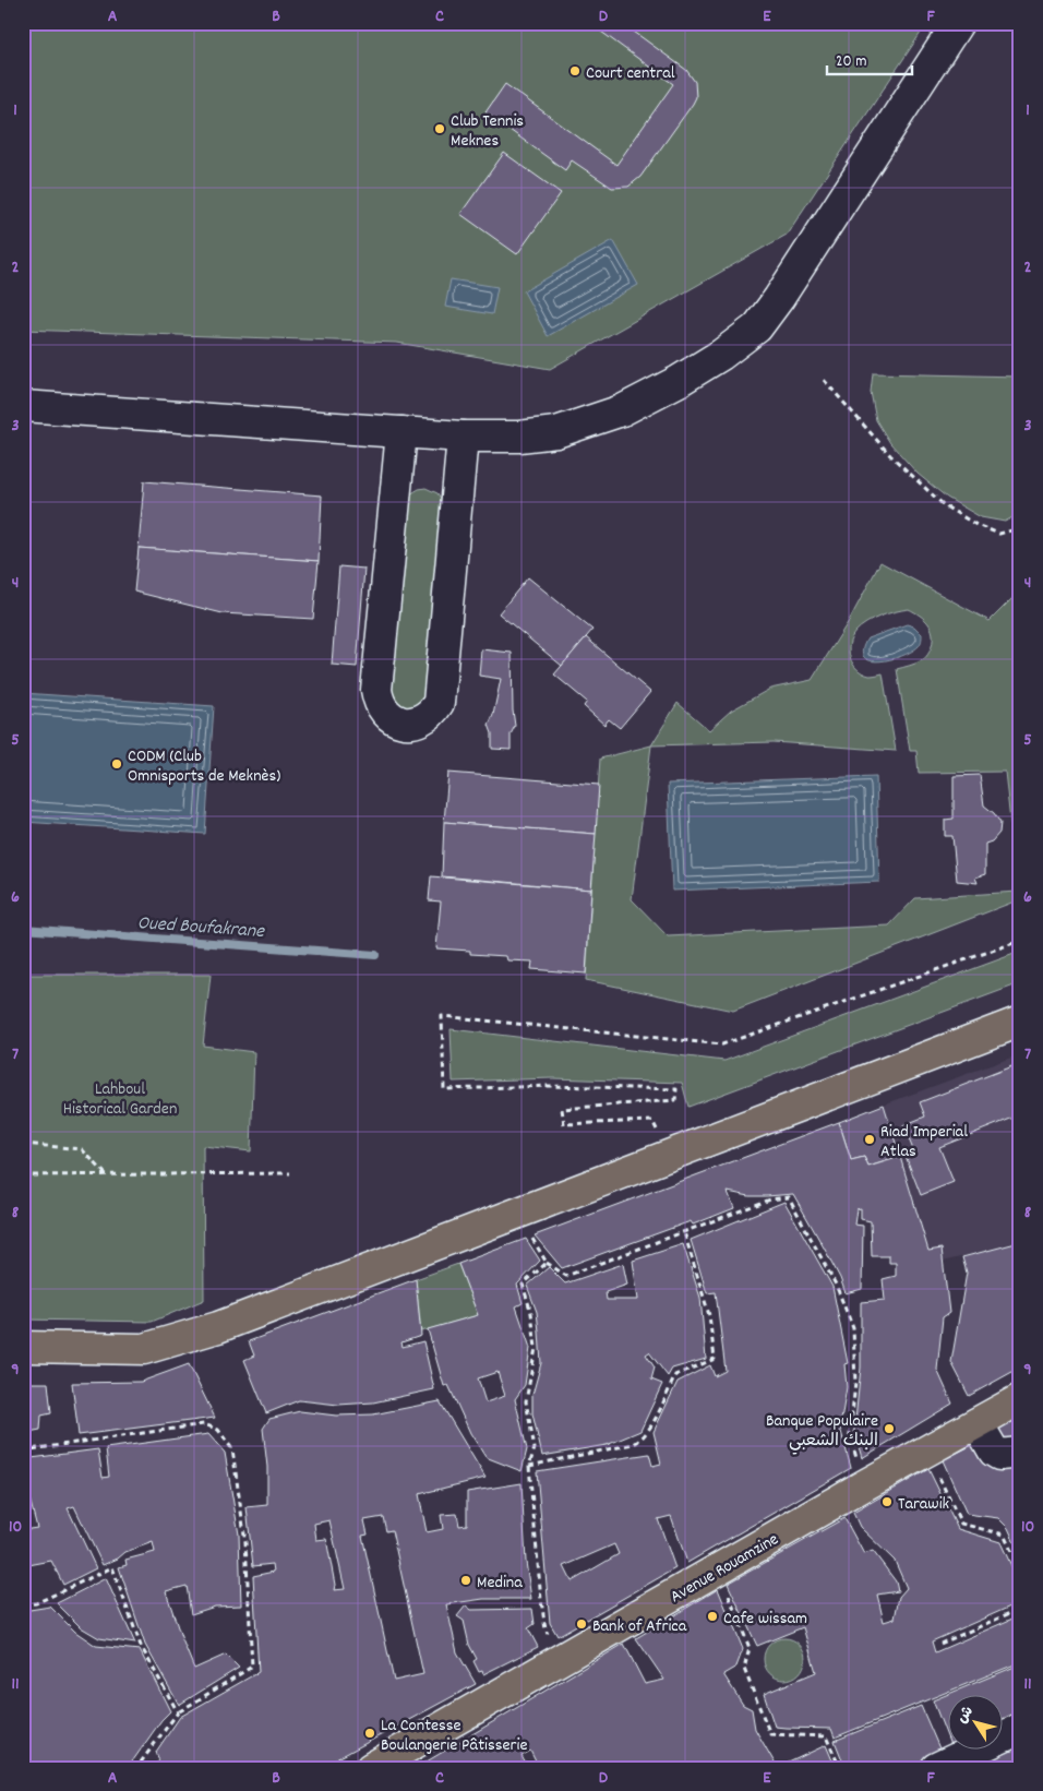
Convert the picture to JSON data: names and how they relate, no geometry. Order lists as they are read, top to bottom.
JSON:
{
  "streets": {
    "main road": ["Avenue Rouamzine"]
  },
  "water": ["Oued Boufakrane"],
  "parks": ["Lahboul Historical Garden"],
  "places": [
    "Court central",
    "Club Tennis Meknes",
    "CODM (Club Omnisports de Meknès)",
    "Riad Imperial Atlas",
    "Banque Populaire البنك الشعبي",
    "Tarawik",
    "Medina",
    "Cafe wissam",
    "Bank of Africa",
    "La Contesse Boulangerie Pâtisserie"
  ],
  "scale_bar": "20 m",
  "north": "top left",
  "grid": {
    "columns": [
      "A",
      "B",
      "C",
      "D",
      "E",
      "F"
    ],
    "rows": [
      "1",
      "2",
      "3",
      "4",
      "5",
      "6",
      "7",
      "8",
      "9",
      "10",
      "11"
    ]
  }
}
